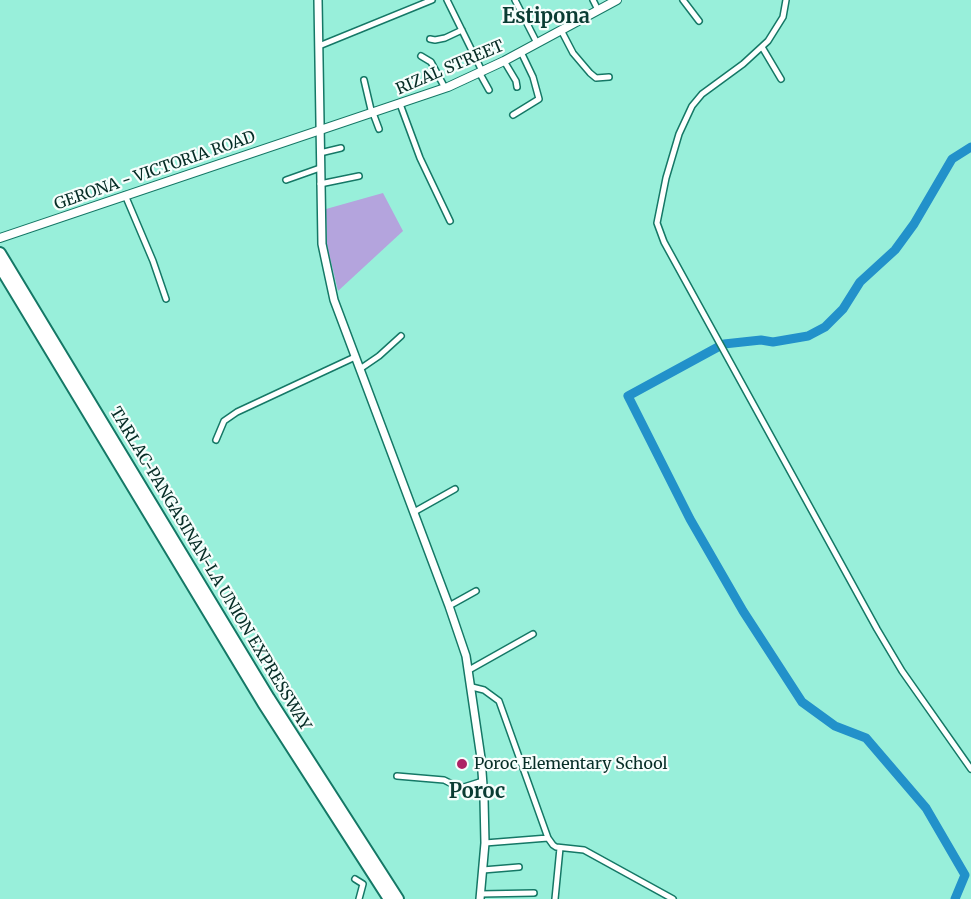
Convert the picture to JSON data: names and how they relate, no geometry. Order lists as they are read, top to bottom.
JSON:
{
  "streets": {
    "highway": ["TARLAC-PANGASINAN-LA UNION EXPRESSWAY"],
    "main road": ["RIZAL STREET", "GERONA - VICTORIA ROAD"]
  },
  "crossings": [
    ["RIZAL STREET", "GERONA - VICTORIA ROAD"]
  ],
  "districts": ["Estipona", "Poroc"],
  "places": ["Poroc Elementary School"]
}
